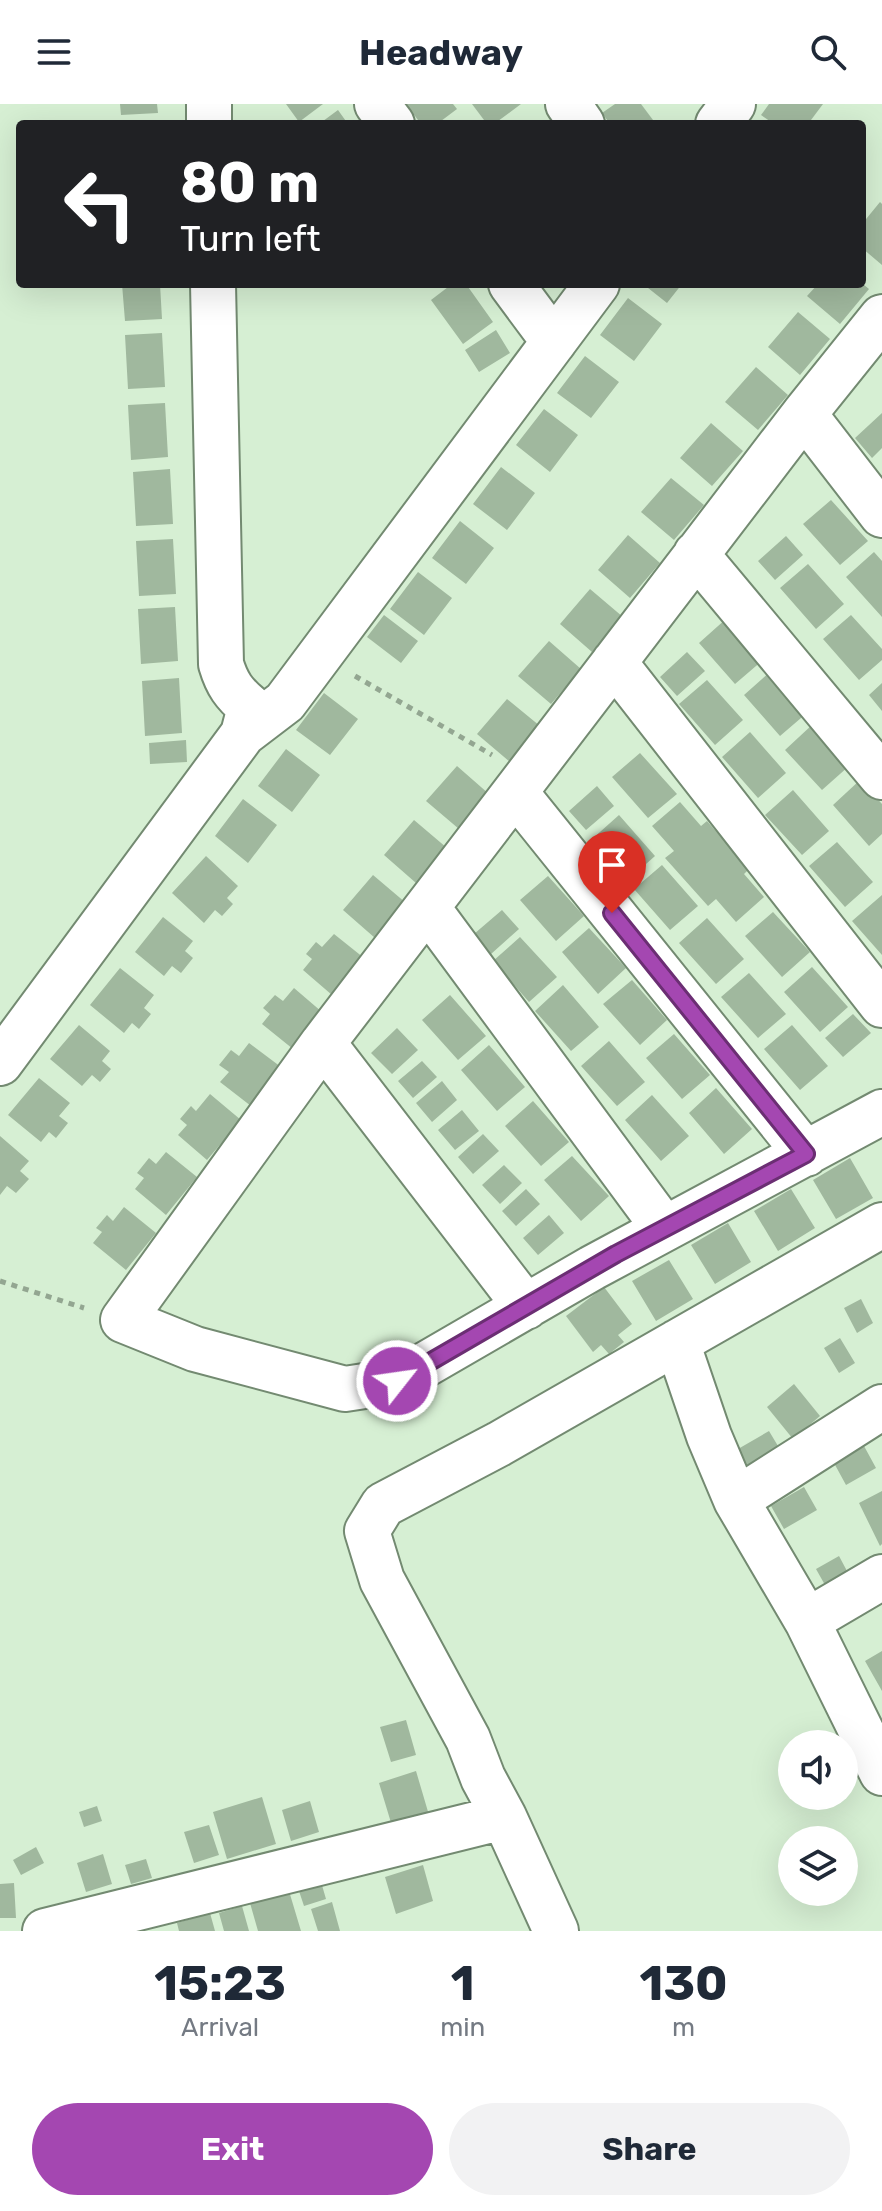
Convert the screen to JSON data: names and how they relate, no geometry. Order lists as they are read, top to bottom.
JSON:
{
  "page": {
    "header": "Headway",
    "turn": ["80 m", "Turn left"],
    "eta": [
      "15:23",
      "Arrival",
      "1",
      "min",
      "130",
      "m"
    ],
    "buttons": ["Exit", "Share"]
  }
}
